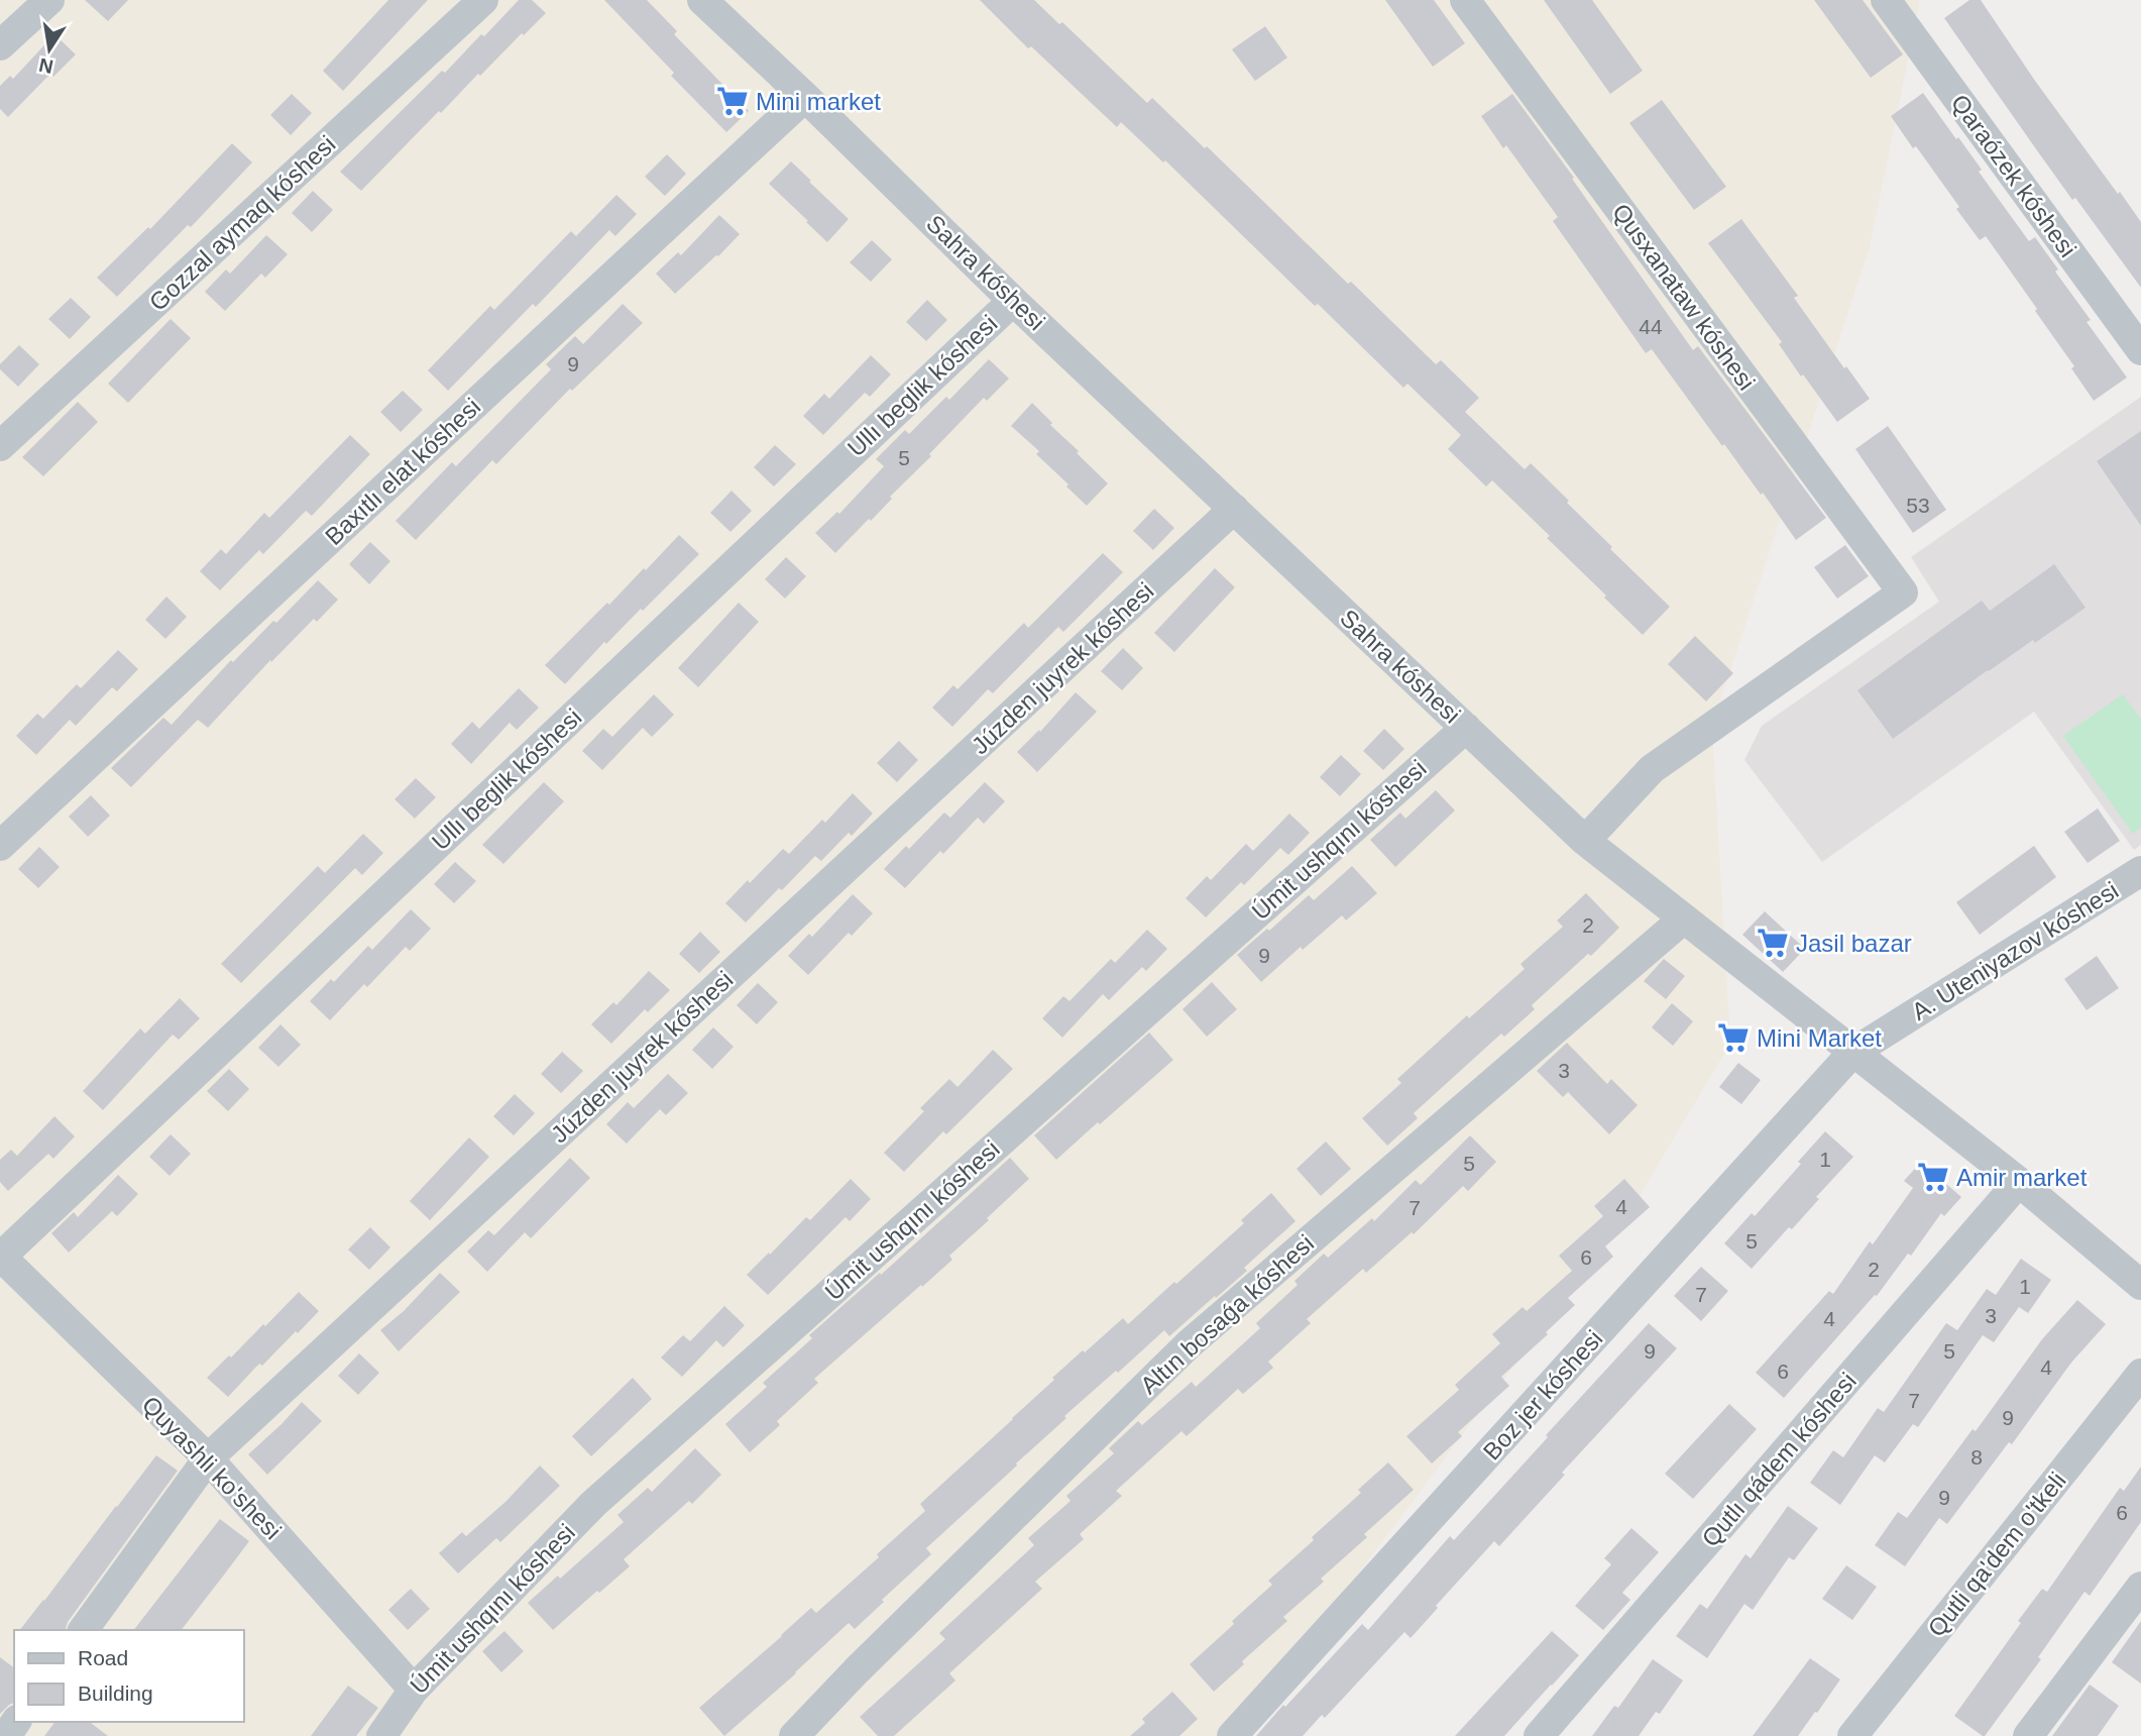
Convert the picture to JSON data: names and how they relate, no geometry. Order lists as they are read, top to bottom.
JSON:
{
  "streets": {
    "street": [
      "Qaraózek kóshesi",
      "Gozzal aymaq kóshesi",
      "Sahra kóshesi",
      "Qusxanataw kóshesi",
      "Ullı beglik kóshesi",
      "Baxıtlı elat kóshesi",
      "Júzden juyrek kóshesi",
      "Úmit ushqını kóshesi",
      "A. Uteniyazov kóshesi",
      "Altın bosaǵa kóshesi",
      "Boz jer kóshesi",
      "Qutlı qádem kóshesi",
      "Quyashli ko'shesi",
      "Qutli qa'dem o'tkeli"
    ]
  },
  "crossings": [
    ["Sahra kóshesi", "Qusxanataw kóshesi"],
    ["Sahra kóshesi", "Ullı beglik kóshesi"],
    ["Sahra kóshesi", "Baxıtlı elat kóshesi"],
    ["Sahra kóshesi", "Júzden juyrek kóshesi"],
    ["Sahra kóshesi", "Úmit ushqını kóshesi"],
    ["Sahra kóshesi", "A. Uteniyazov kóshesi"],
    ["Sahra kóshesi", "Altın bosaǵa kóshesi"],
    ["Sahra kóshesi", "Boz jer kóshesi"],
    ["Sahra kóshesi", "Qutlı qádem kóshesi"],
    ["Ullı beglik kóshesi", "Quyashli ko'shesi"],
    ["Júzden juyrek kóshesi", "Quyashli ko'shesi"],
    ["Úmit ushqını kóshesi", "Quyashli ko'shesi"],
    ["A. Uteniyazov kóshesi", "Boz jer kóshesi"]
  ],
  "places": {
    "supermarket": [
      "Mini market",
      "Jasil bazar",
      "Mini Market",
      "Amir market"
    ]
  },
  "house_numbers": [
    "44",
    "9",
    "5",
    "53",
    "2",
    "9",
    "3",
    "1",
    "5",
    "4",
    "7",
    "5",
    "6",
    "2",
    "1",
    "7",
    "3",
    "4",
    "9",
    "5",
    "4",
    "6",
    "7",
    "9",
    "8",
    "9",
    "6"
  ],
  "legend": ["Road", "Building"],
  "north": "bottom"
}
